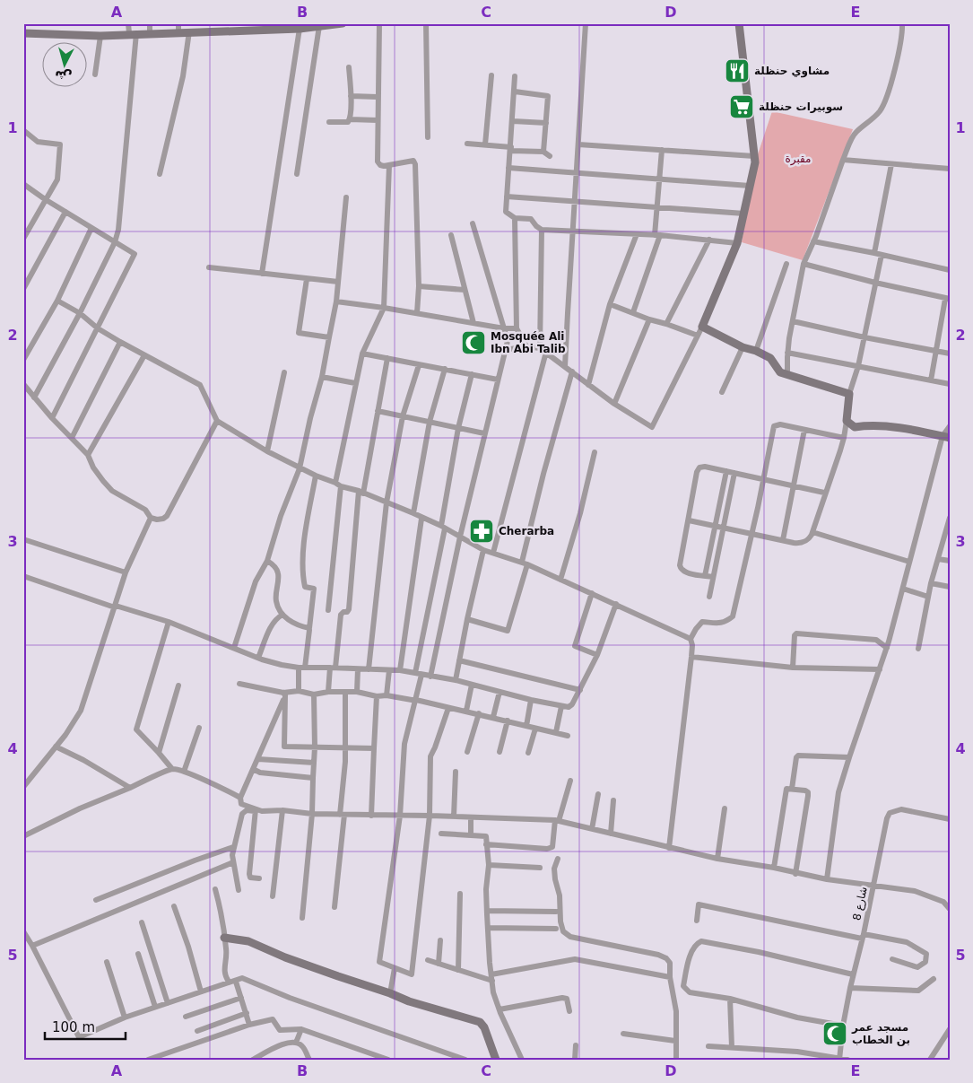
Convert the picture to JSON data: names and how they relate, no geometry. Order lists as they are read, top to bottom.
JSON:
{
  "streets": {
    "street": ["شارع 8"]
  },
  "parks": ["مقبرة"],
  "places": {
    "restaurant": ["مشاوي حنظلة"],
    "supermarket": ["سوبيرات حنظلة"],
    "mosque": ["Mosquée Ali Ibn Abi Talib", "مسجد عمر بن الخطاب"],
    "pharmacy": ["Cherarba"]
  },
  "scale_bar": "100 m",
  "north": "bottom",
  "grid": {
    "columns": [
      "A",
      "B",
      "C",
      "D",
      "E"
    ],
    "rows": [
      "1",
      "2",
      "3",
      "4",
      "5"
    ]
  }
}
